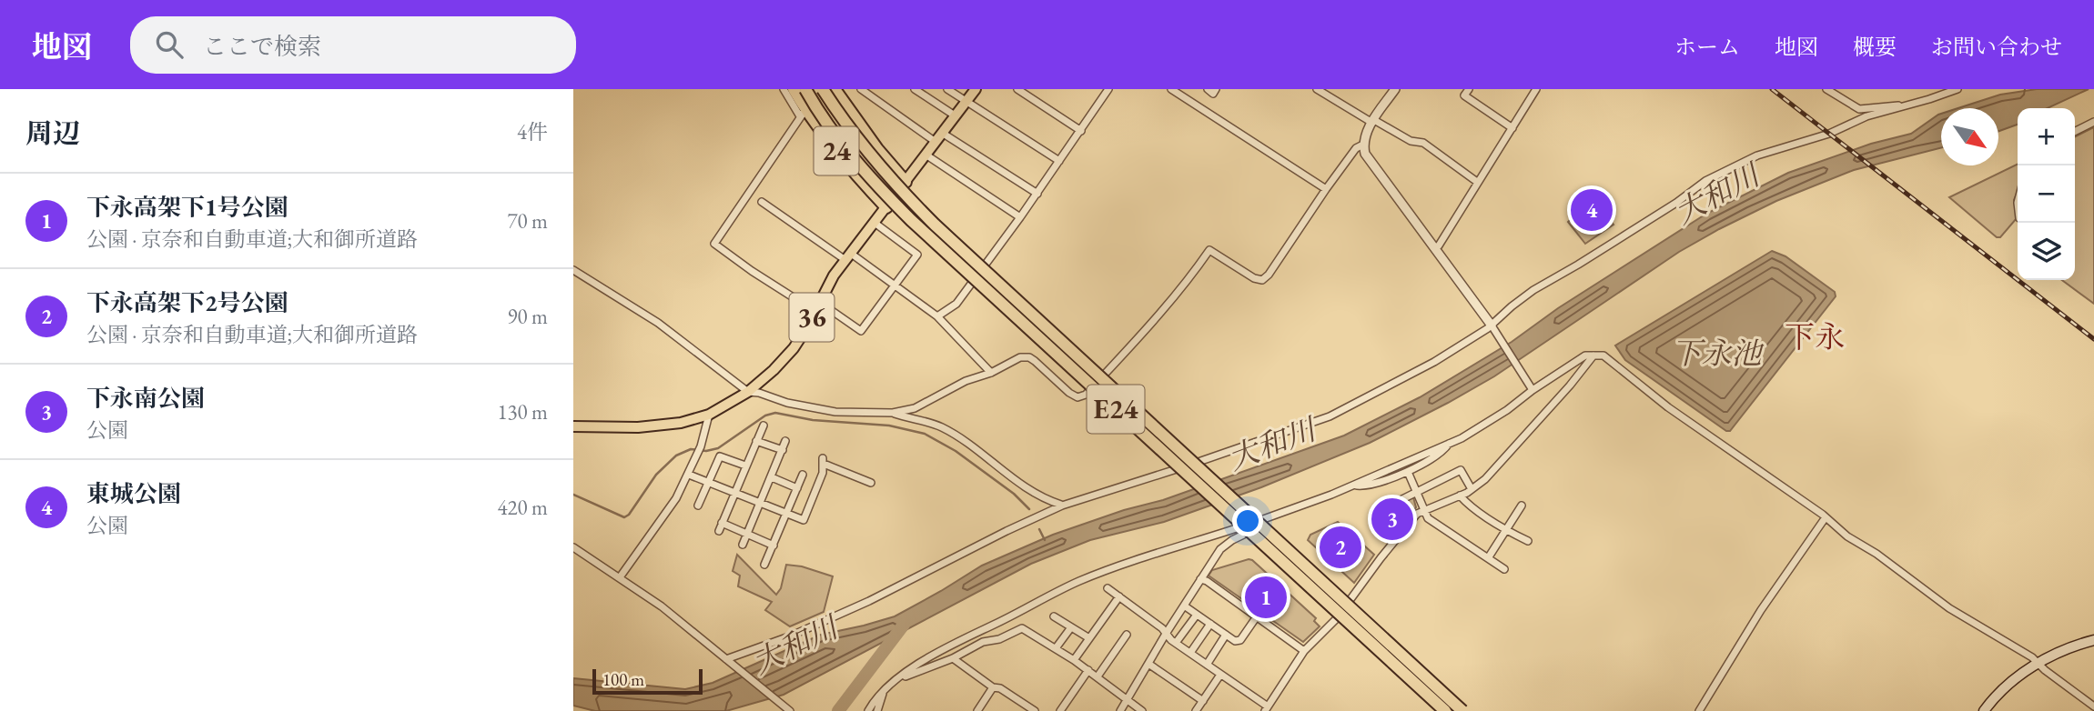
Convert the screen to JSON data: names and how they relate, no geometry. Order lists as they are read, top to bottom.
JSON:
{
  "streets": {
    "highway": ["24", "E24"],
    "main road": ["36"]
  },
  "crossings": [
    ["24", "36"]
  ],
  "districts": ["下永"],
  "water": ["大和川", "下永池"],
  "scale_bar": "100 m",
  "north": "bottom right",
  "page": {
    "header": "地図",
    "search": "ここで検索",
    "nav": [
      "ホーム",
      "地図",
      "概要",
      "お問い合わせ"
    ],
    "heading": ["周辺", "4件"],
    "map_buttons": ["+", "−"],
    "list": [
      {
        "mark": "1",
        "name": "下永高架下1号公園",
        "note": "公園 · 京奈和自動車道;大和御所道路",
        "value": "70 m"
      },
      {
        "mark": "2",
        "name": "下永高架下2号公園",
        "note": "公園 · 京奈和自動車道;大和御所道路",
        "value": "90 m"
      },
      {
        "mark": "3",
        "name": "下永南公園",
        "note": "公園",
        "value": "130 m"
      },
      {
        "mark": "4",
        "name": "東城公園",
        "note": "公園",
        "value": "420 m"
      }
    ],
    "pins": [
      "4",
      "3",
      "2",
      "1"
    ],
    "scale": "100 m"
  }
}
